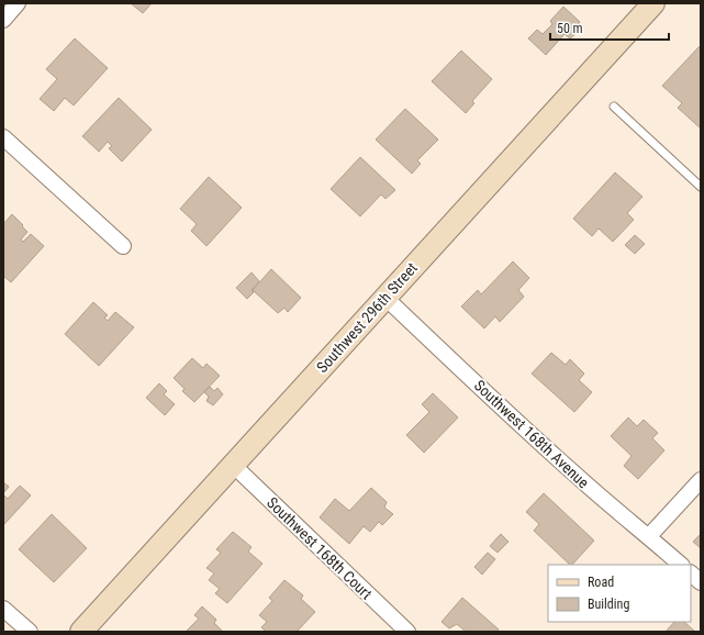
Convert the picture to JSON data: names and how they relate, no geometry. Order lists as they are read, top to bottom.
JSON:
{
  "streets": {
    "street": ["Southwest 296th Street", "Southwest 168th Avenue", "Southwest 168th Court"]
  },
  "crossings": [
    ["Southwest 296th Street", "Southwest 168th Avenue"],
    ["Southwest 296th Street", "Southwest 168th Court"]
  ],
  "legend": ["Road", "Building"],
  "scale_bar": "50 m"
}
